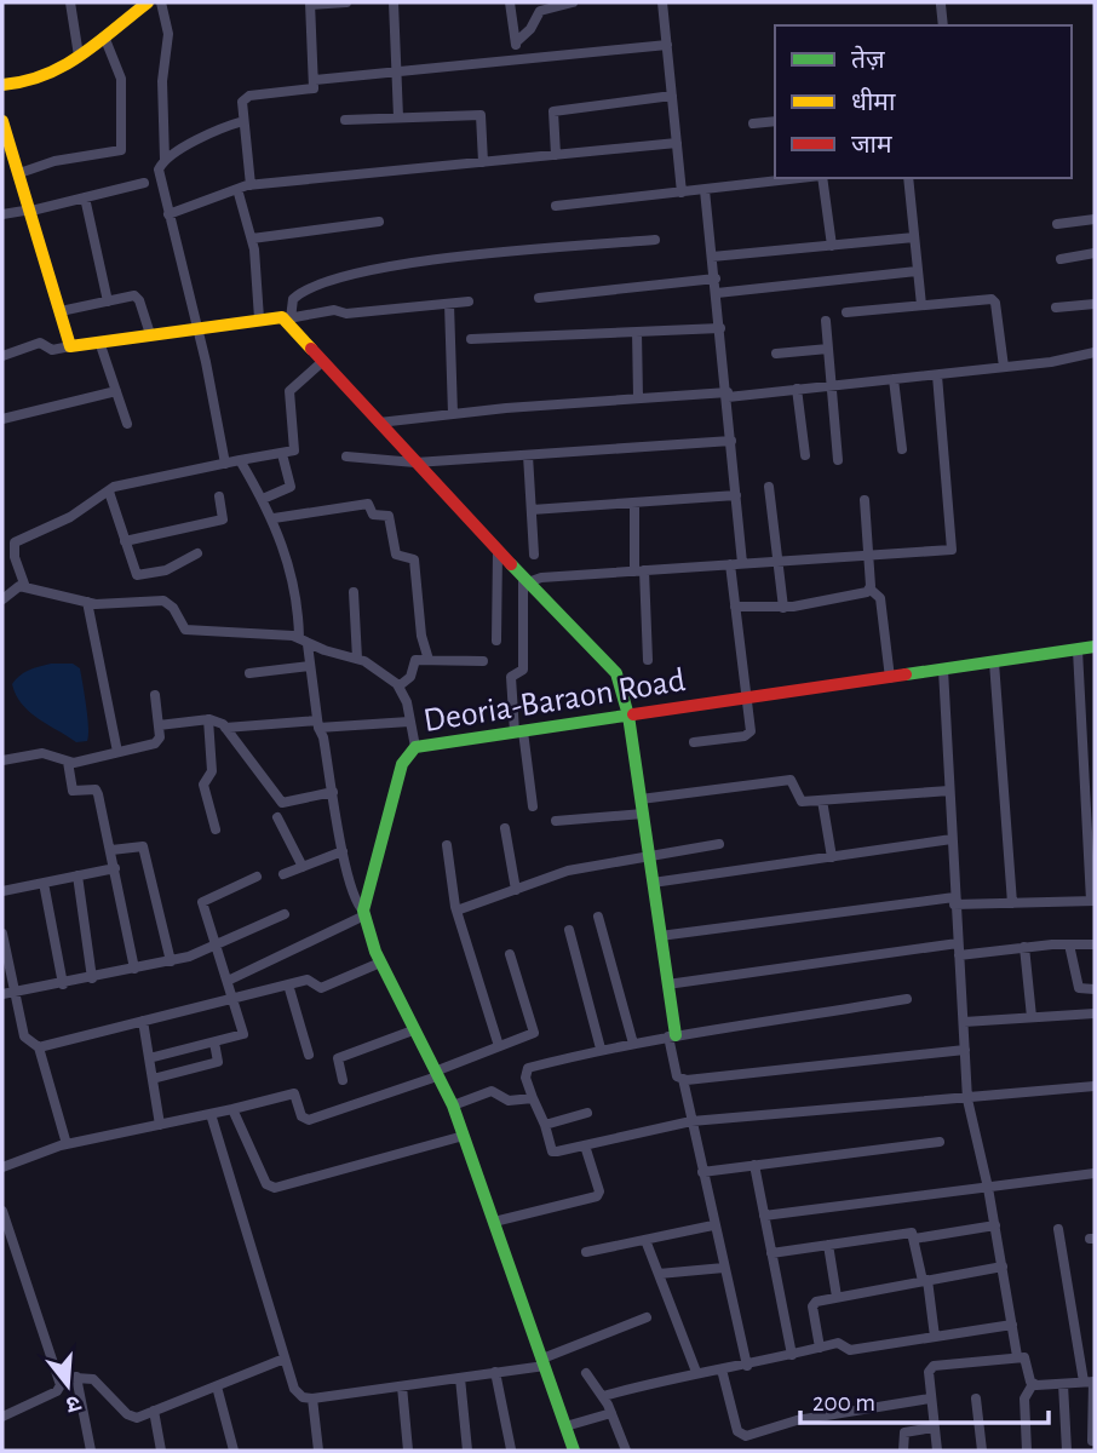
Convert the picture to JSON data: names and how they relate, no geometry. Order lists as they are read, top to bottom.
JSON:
{
  "streets": {
    "street": ["Deoria-Baraon Road"]
  },
  "legend": ["तेज़", "धीमा", "जाम"],
  "scale_bar": "200 m",
  "north": "bottom"
}
